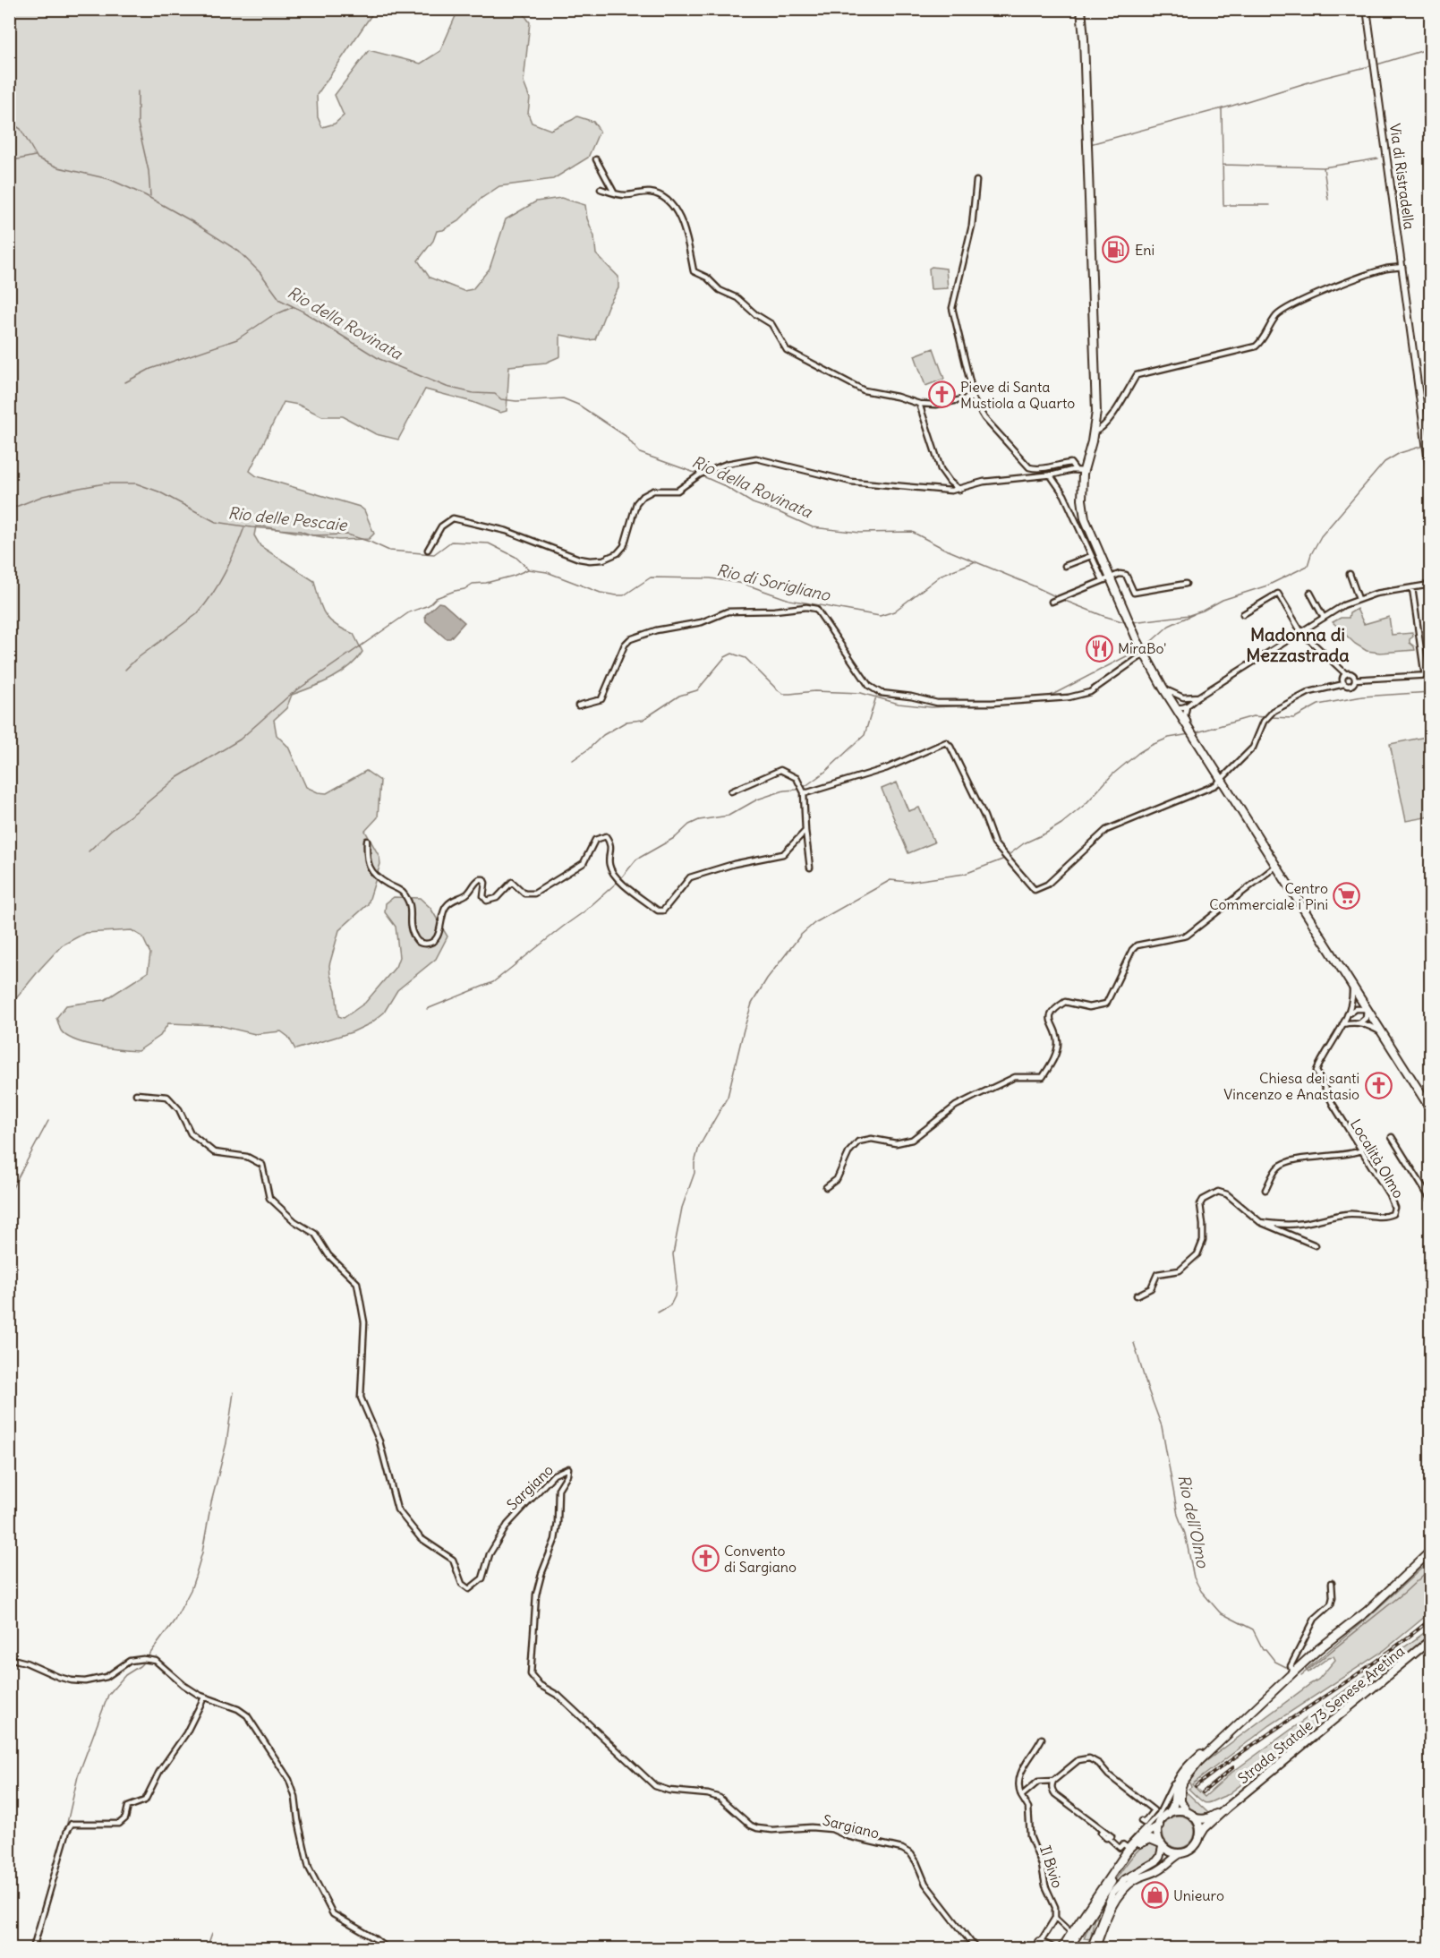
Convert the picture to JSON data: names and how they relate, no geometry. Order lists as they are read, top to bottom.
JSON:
{
  "streets": {
    "main road": ["Strada Statale 73 Senese Aretina"],
    "street": [
      "Via di Ristradella",
      "Località Olmo",
      "Sargiano",
      "Il Bivio"
    ]
  },
  "districts": ["Madonna di Mezzastrada"],
  "water": [
    "Rio della Rovinata",
    "Rio delle Pescaie",
    "Rio di Sorigliano",
    "Rio dell'Olmo"
  ],
  "places": {
    "fuel station": ["Eni"],
    "church": ["Pieve di Santa Mustiola a Quarto", "Chiesa dei santi Vincenzo e Anastasio", "Convento di Sargiano"],
    "restaurant": ["MiraBo'"],
    "supermarket": ["Centro Commerciale i Pini"],
    "shop": ["Unieuro"]
  }
}
